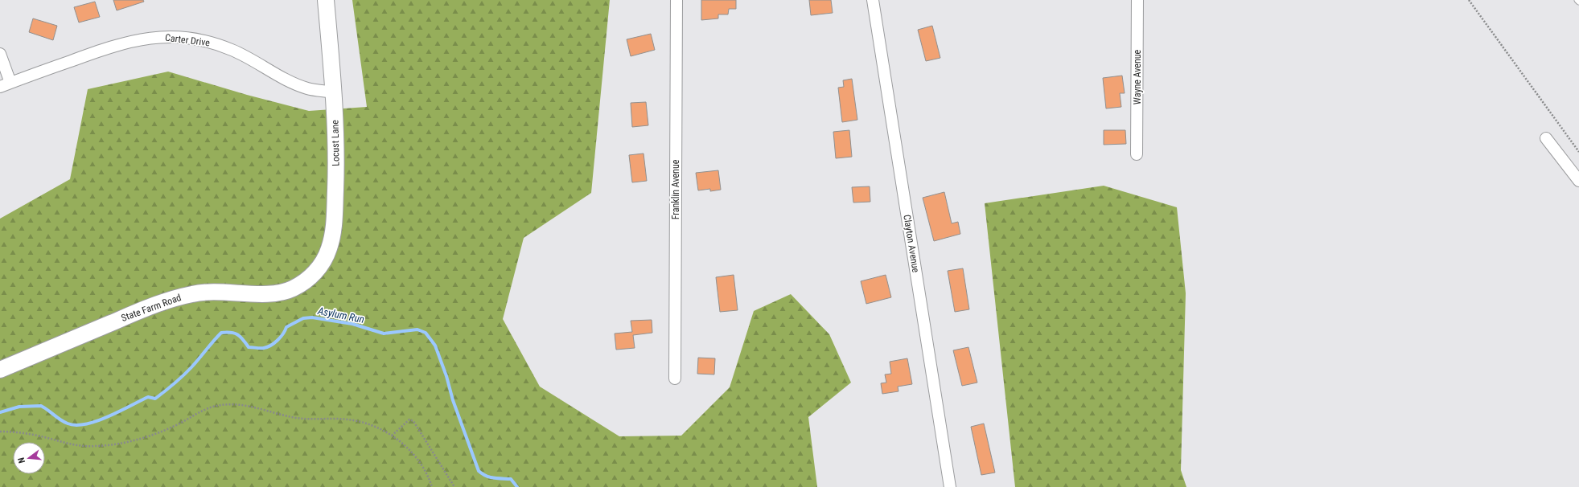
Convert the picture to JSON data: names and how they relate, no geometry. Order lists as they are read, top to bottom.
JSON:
{
  "streets": {
    "street": [
      "Carter Drive",
      "Wayne Avenue",
      "Locust Lane",
      "Franklin Avenue",
      "Clayton Avenue",
      "State Farm Road"
    ]
  },
  "crossings": [
    ["Carter Drive", "Locust Lane"],
    ["Locust Lane", "State Farm Road"]
  ],
  "water": ["Asylum Run"],
  "north": "left"
}
